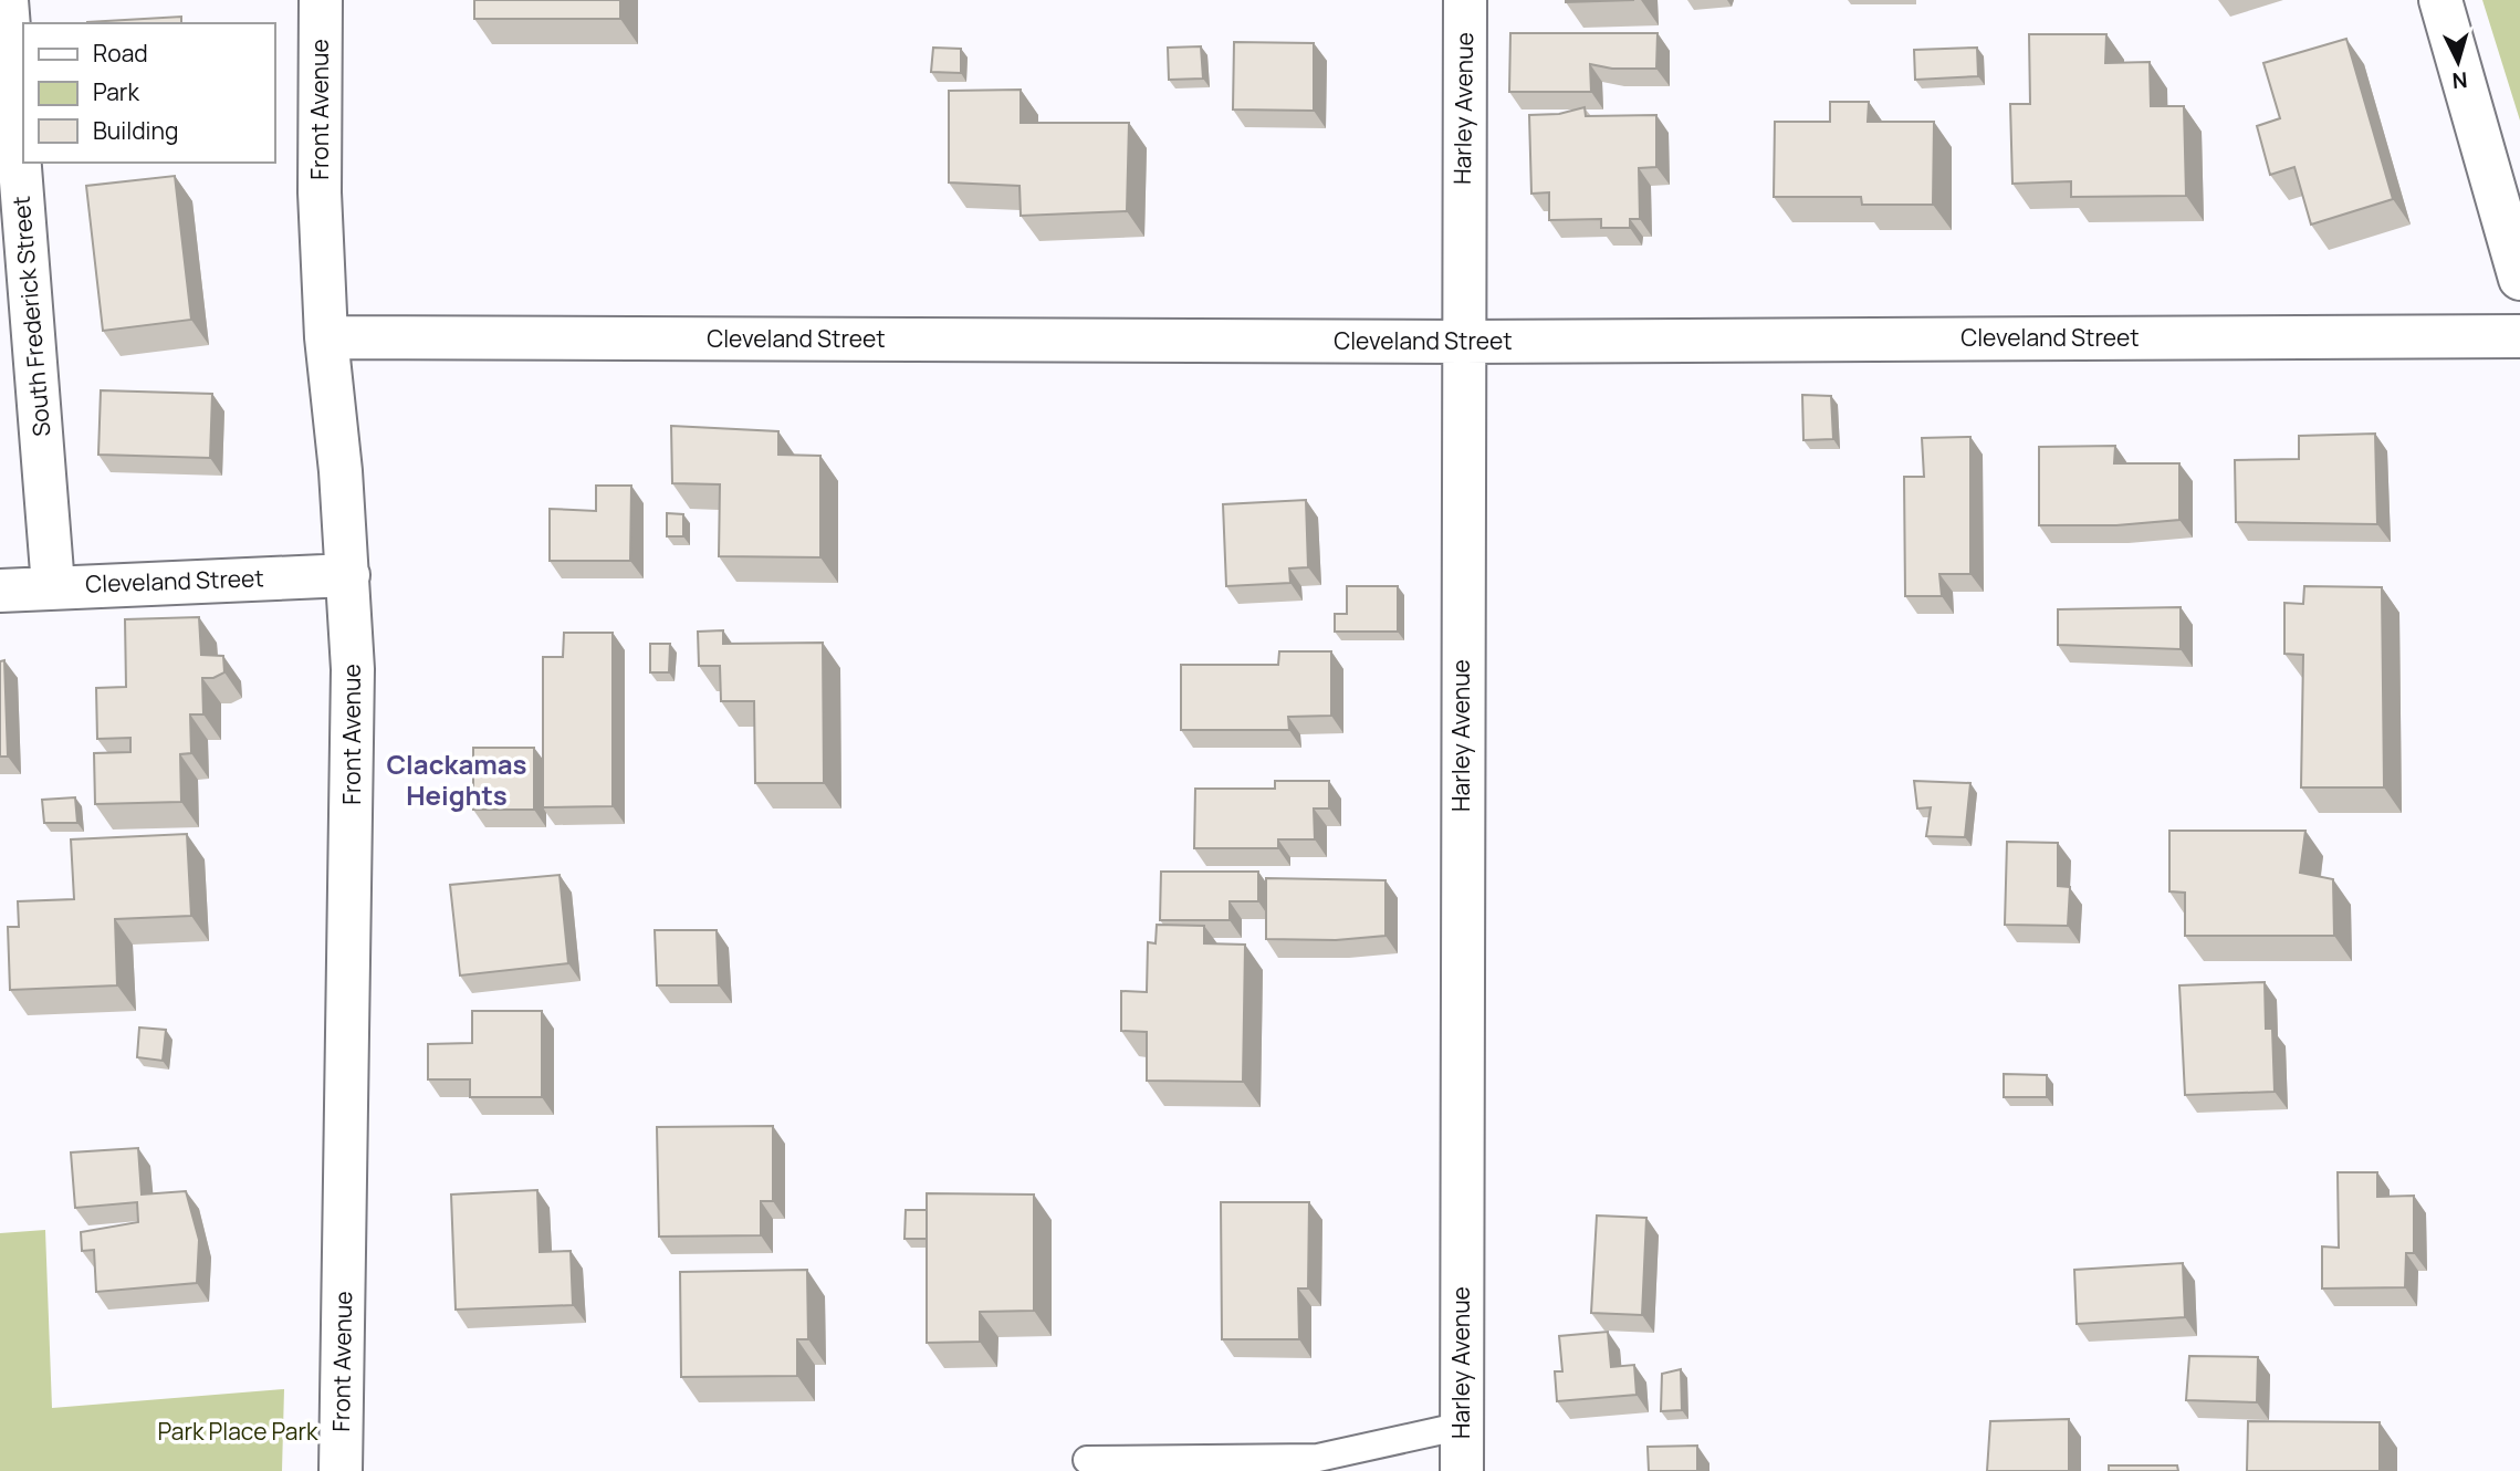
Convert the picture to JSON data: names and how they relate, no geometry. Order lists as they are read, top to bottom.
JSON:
{
  "streets": {
    "street": [
      "Harley Avenue",
      "Front Avenue",
      "South Frederick Street",
      "Cleveland Street"
    ]
  },
  "crossings": [
    ["Harley Avenue", "Cleveland Street"],
    ["Front Avenue", "Cleveland Street"],
    ["South Frederick Street", "Cleveland Street"]
  ],
  "districts": ["Clackamas Heights"],
  "parks": ["Park Place Park"],
  "legend": ["Road", "Park", "Building"],
  "north": "bottom"
}
